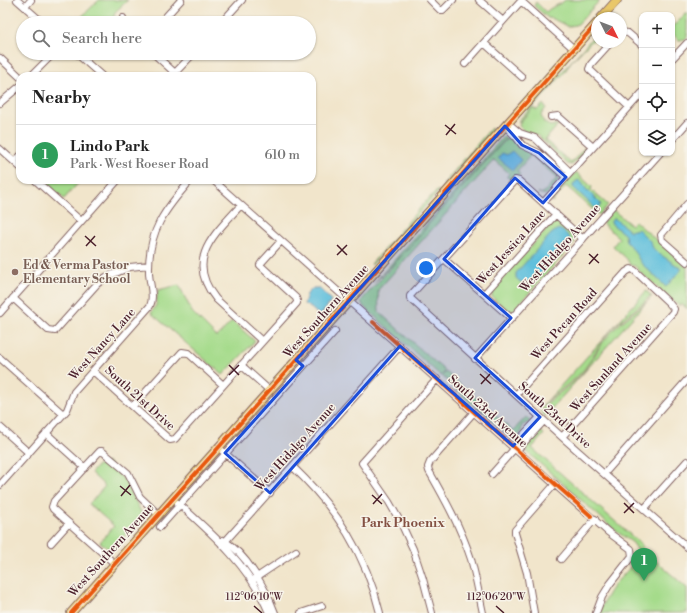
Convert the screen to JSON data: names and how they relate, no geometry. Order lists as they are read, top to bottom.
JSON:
{
  "streets": {
    "main road": ["West Southern Avenue"],
    "street": [
      "West Jessica Lane",
      "West Hidalgo Avenue",
      "West Pecan Road",
      "West Nancy Lane",
      "West Sunland Avenue",
      "South 21st Drive",
      "South 23rd Avenue",
      "South 23rd Drive"
    ]
  },
  "crossings": [
    ["West Hidalgo Avenue", "South 23rd Avenue"],
    ["West Hidalgo Avenue", "South 23rd Drive"],
    ["West Southern Avenue", "South 23rd Avenue"],
    ["West Pecan Road", "West Sunland Avenue"],
    ["West Pecan Road", "South 23rd Drive"],
    ["West Nancy Lane", "South 21st Drive"],
    ["West Sunland Avenue", "South 23rd Drive"]
  ],
  "districts": ["Park Phoenix"],
  "places": ["Ed & Verma Pastor Elementary School"],
  "north": "bottom right",
  "page": {
    "map_buttons": ["+", "−"],
    "search": "Search here",
    "heading": "Nearby",
    "list": [
      {
        "mark": "1",
        "name": "Lindo Park",
        "note": "Park · West Roeser Road",
        "value": "610 m"
      }
    ],
    "pins": "1"
  },
  "coordinates": ["112°06'10\"W", "112°06'20\"W"]
}
